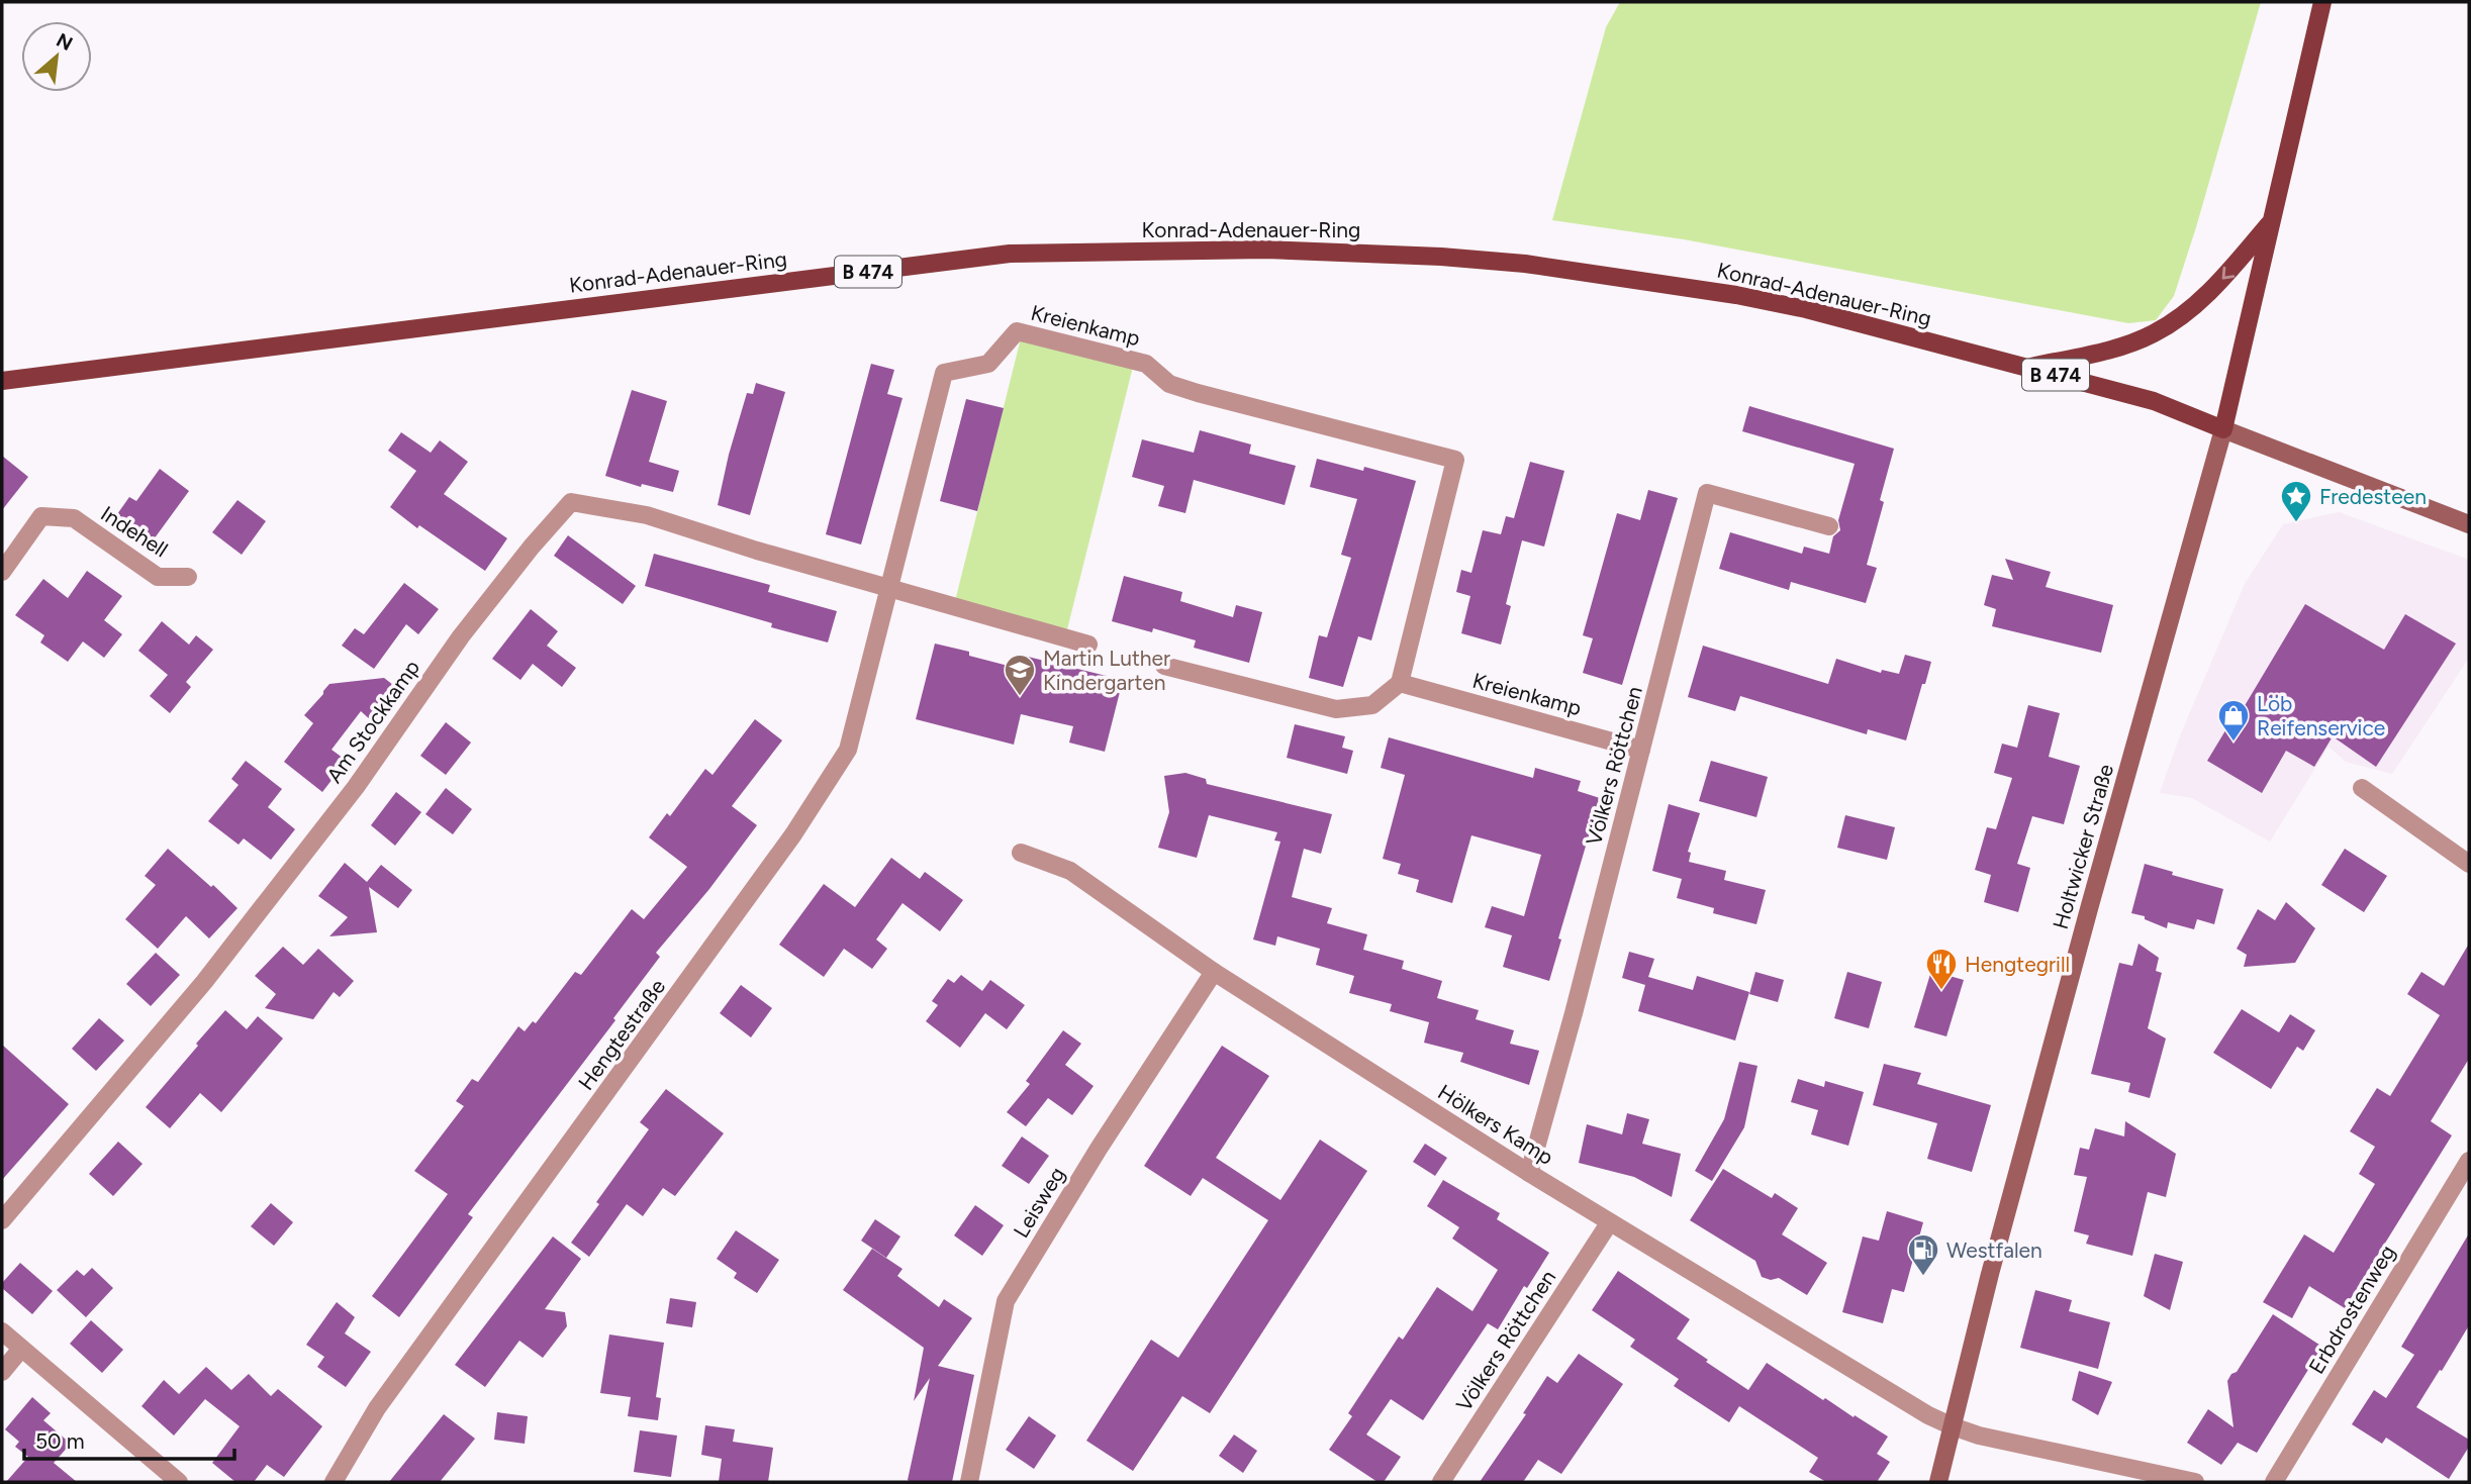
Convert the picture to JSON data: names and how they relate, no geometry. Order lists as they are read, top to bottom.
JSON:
{
  "streets": {
    "main road": ["Konrad-Adenauer-Ring", "B 474", "Holtwicker Straße"],
    "street": [
      "Kreienkamp",
      "Indehell",
      "Am Stockkamp",
      "Völkers Röttchen",
      "Hengtestraße",
      "Hölkers Kamp",
      "Leisweg",
      "Erbdrostenweg"
    ]
  },
  "crossings": [
    ["Konrad-Adenauer-Ring", "Holtwicker Straße"],
    ["Kreienkamp", "Am Stockkamp"],
    ["Kreienkamp", "Völkers Röttchen"],
    ["Kreienkamp", "Hengtestraße"],
    ["Am Stockkamp", "Hengtestraße"],
    ["Völkers Röttchen", "Hölkers Kamp"],
    ["Holtwicker Straße", "Hölkers Kamp"],
    ["Hölkers Kamp", "Leisweg"]
  ],
  "places": {
    "place": ["Fredesteen"],
    "school or university": ["Martin Luther Kindergarten"],
    "shop": ["Löb Reifenservice"],
    "restaurant": ["Hengtegrill"],
    "fuel station": ["Westfalen"]
  },
  "scale_bar": "50 m",
  "north": "top right"
}
